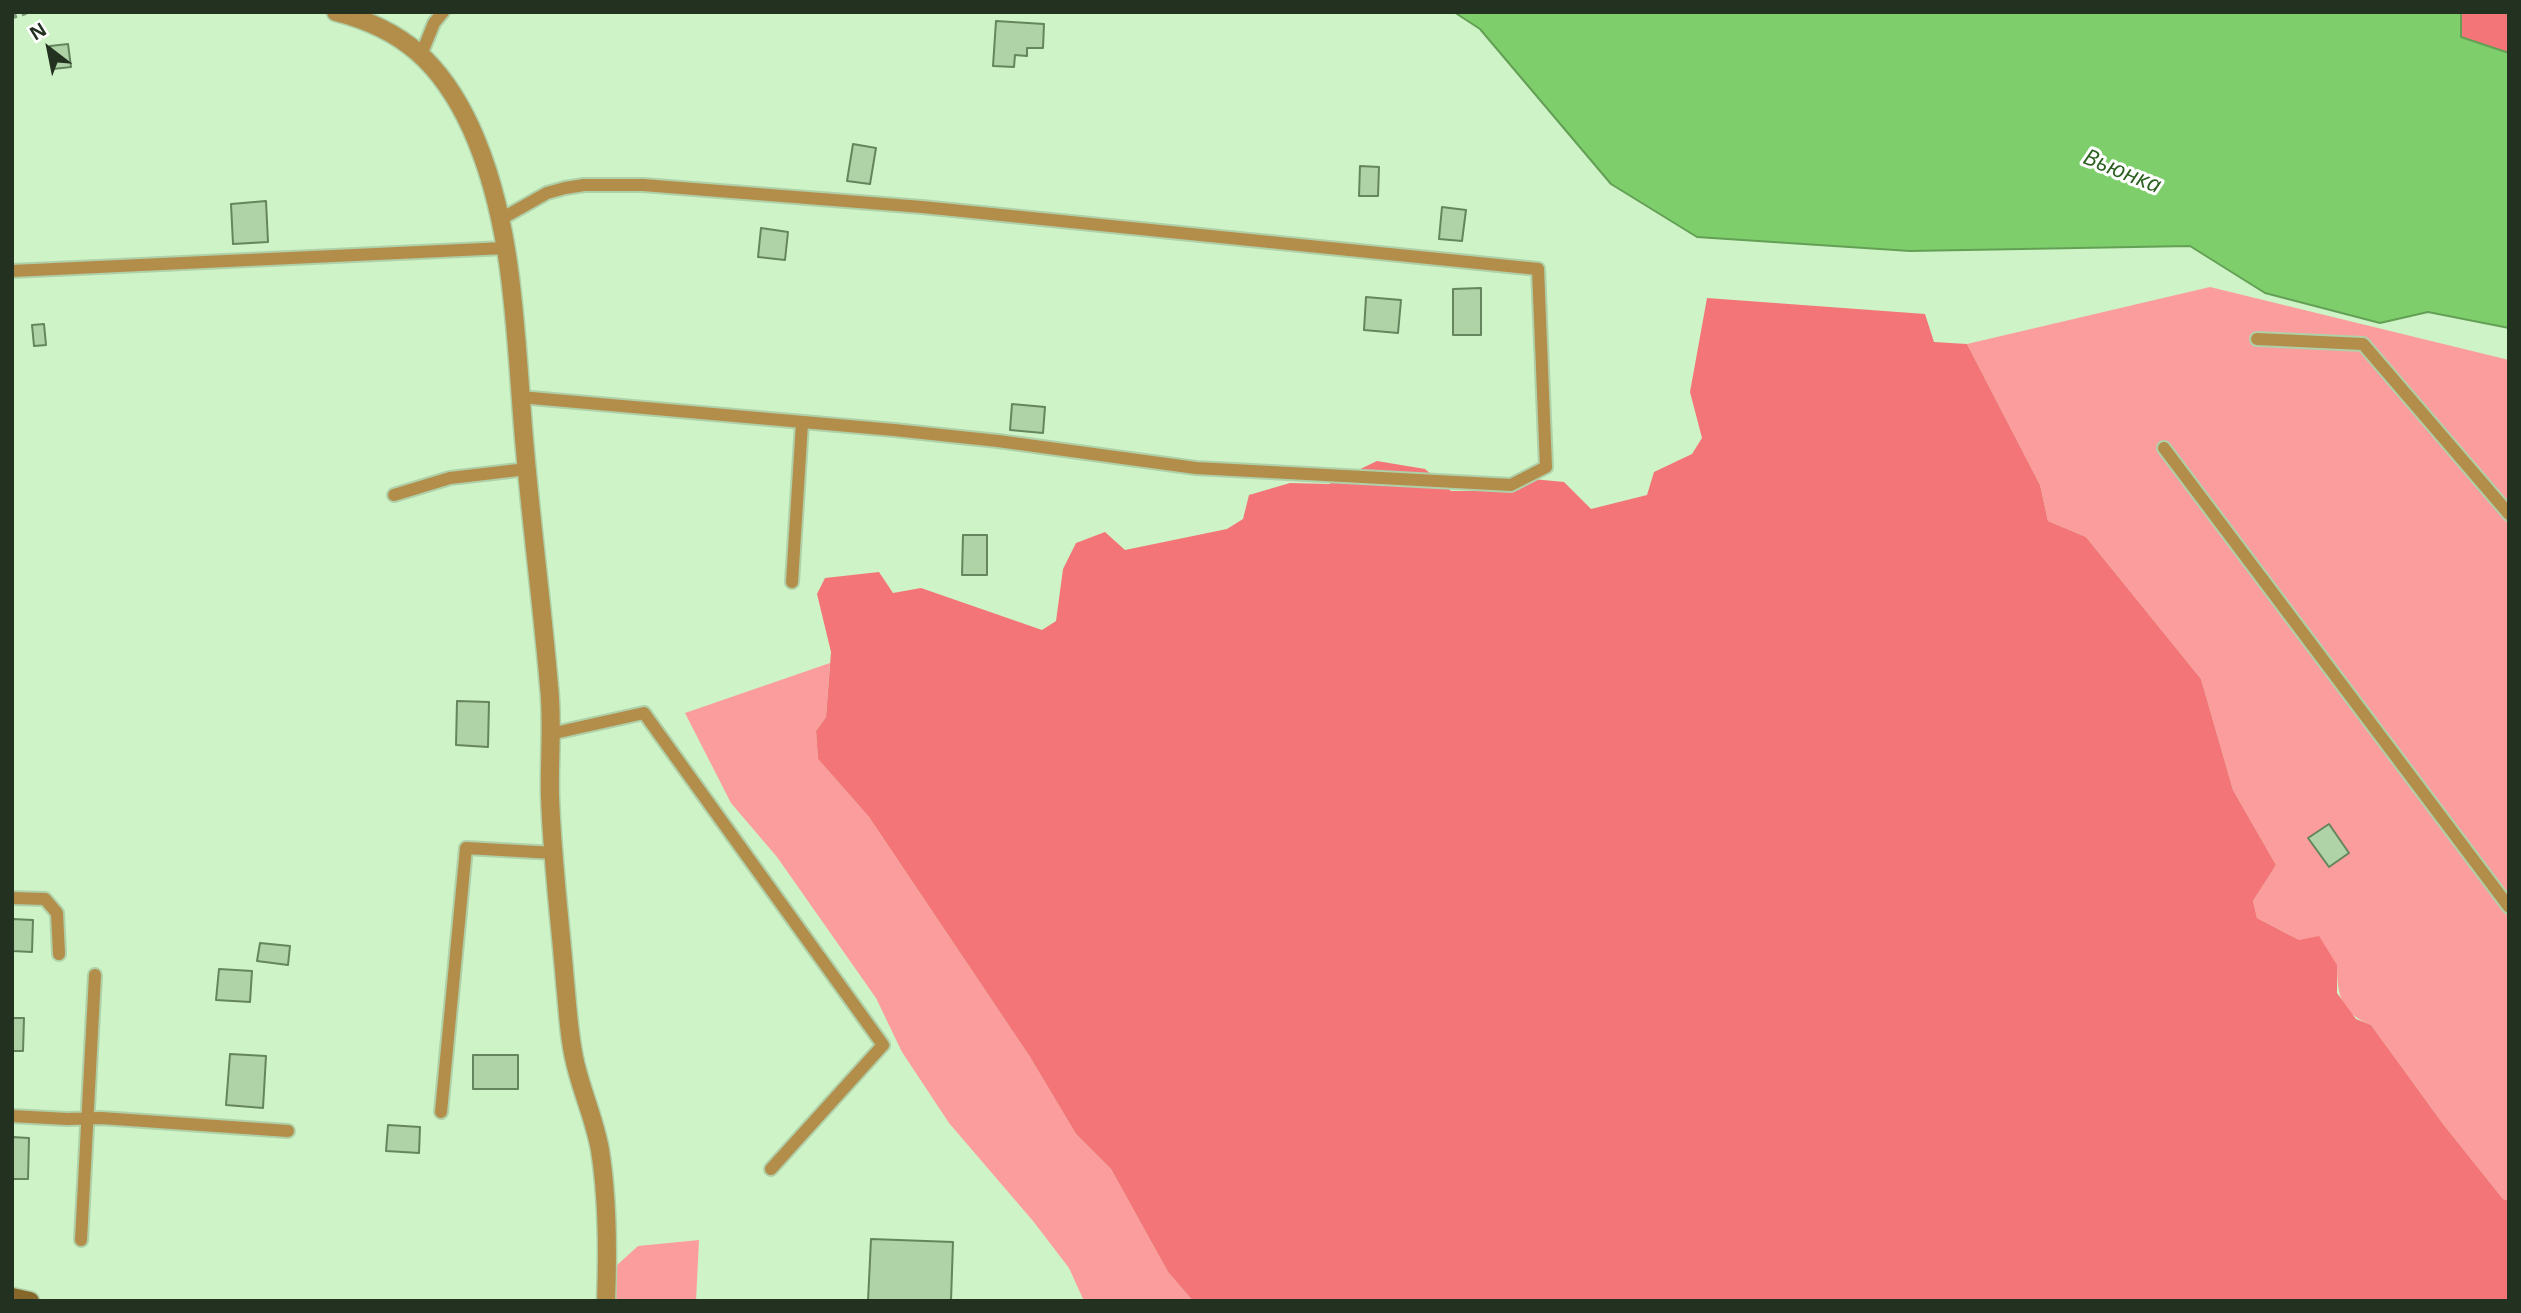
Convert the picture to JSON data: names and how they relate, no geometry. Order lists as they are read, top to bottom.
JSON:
{
  "water": ["Вьюнка"],
  "north": "top left"
}
